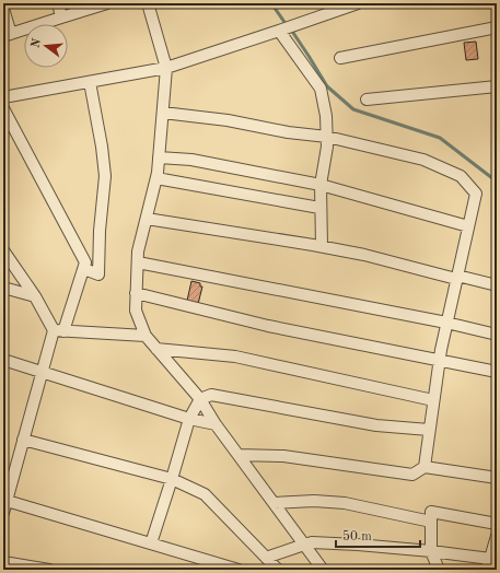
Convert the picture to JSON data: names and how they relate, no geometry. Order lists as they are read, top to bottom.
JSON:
{
  "scale_bar": "50 m",
  "north": "left"
}
